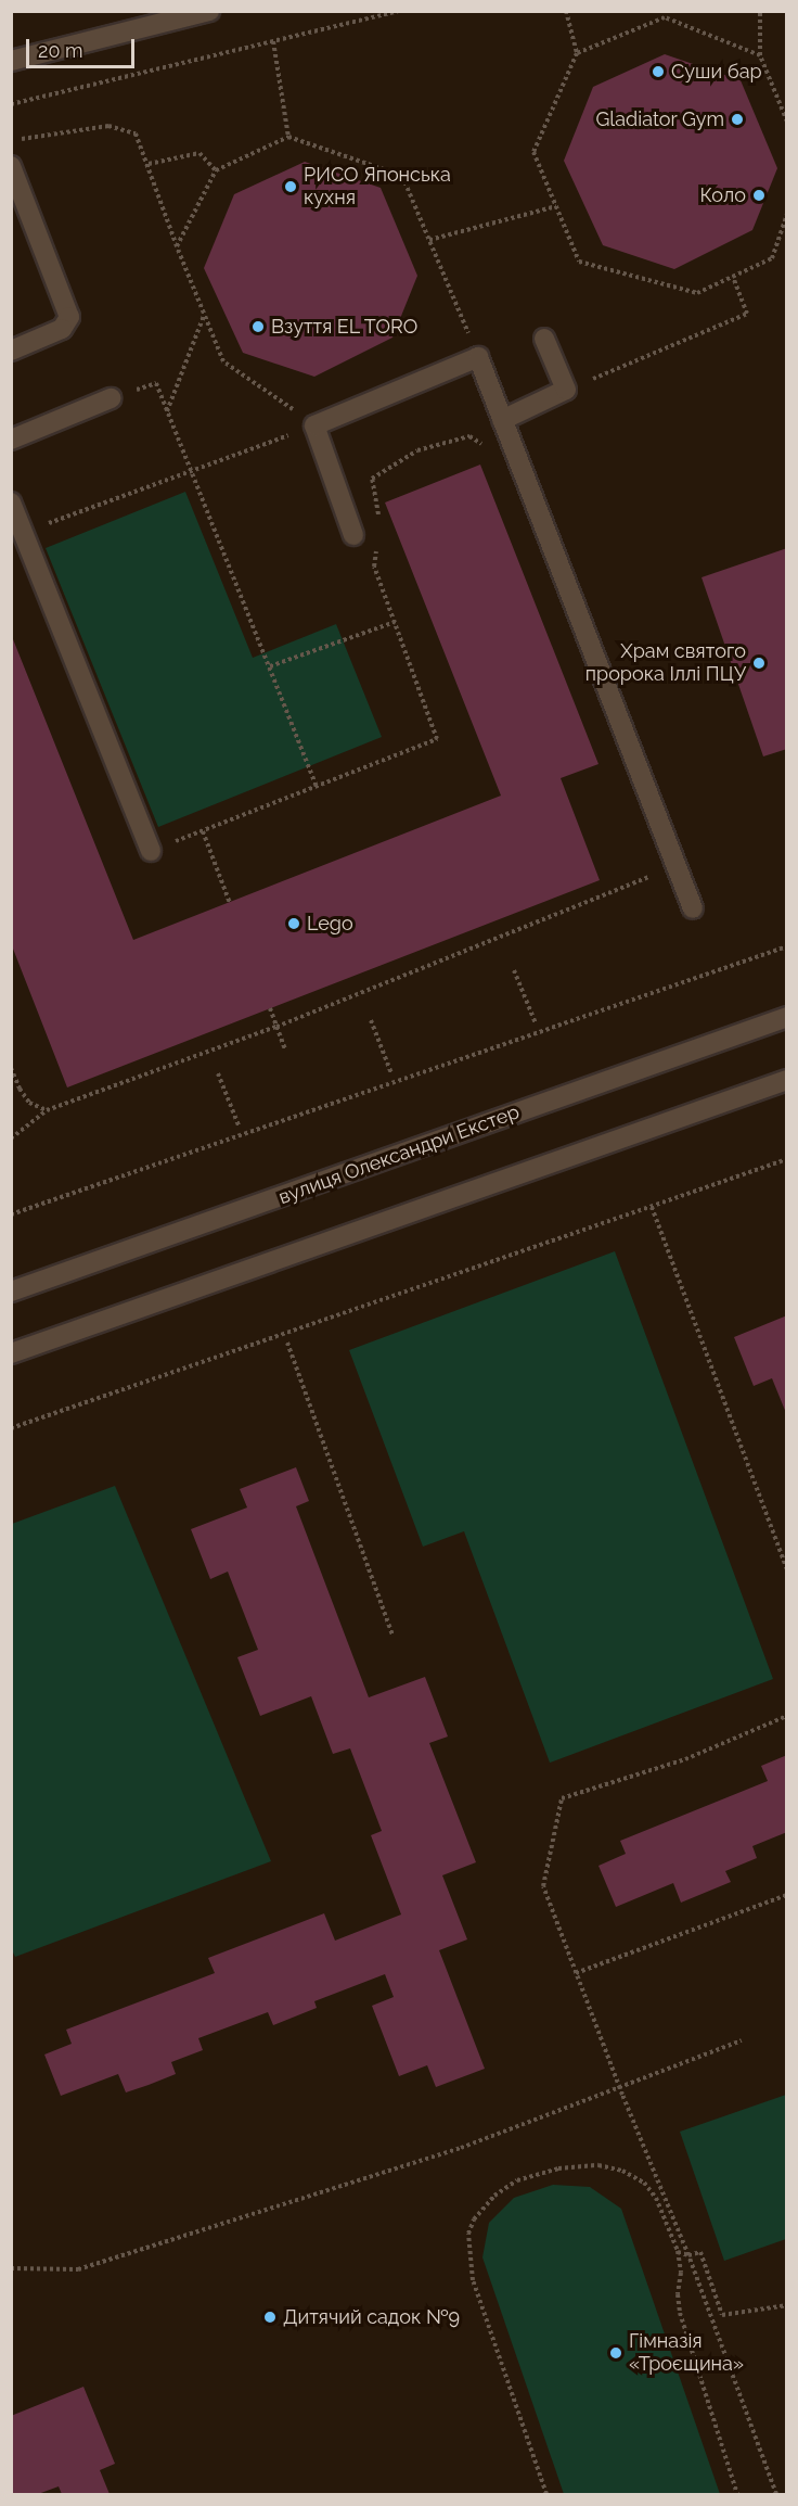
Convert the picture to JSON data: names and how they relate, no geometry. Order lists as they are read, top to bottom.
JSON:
{
  "streets": {
    "street": ["вулиця Олександри Екстер"]
  },
  "places": [
    "Суши бар",
    "Gladiator Gym",
    "РИСО Японська кухня",
    "Коло",
    "Взуття EL TORO",
    "Храм святого пророка Іллі ПЦУ",
    "Lego",
    "Дитячий садок №9",
    "Гімназія «Троєщина»"
  ],
  "scale_bar": "20 m"
}
